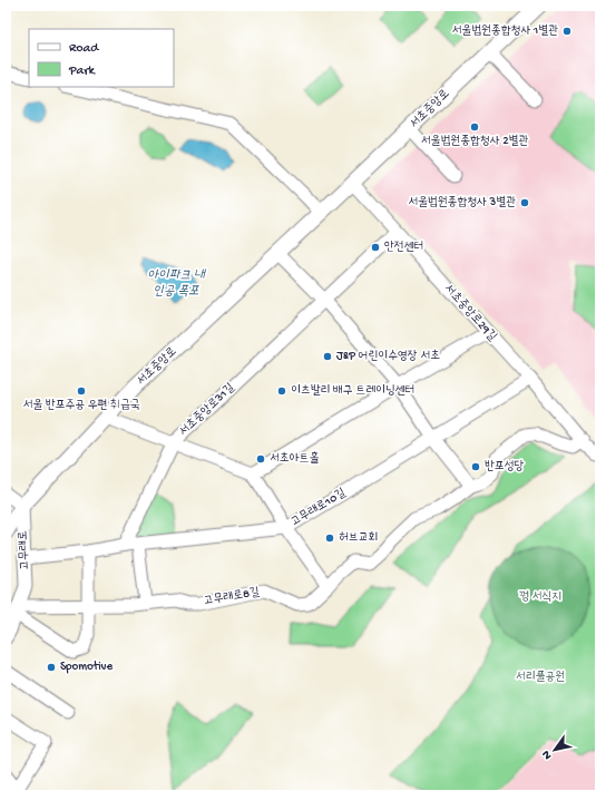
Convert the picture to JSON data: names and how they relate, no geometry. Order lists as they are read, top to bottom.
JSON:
{
  "streets": {
    "main road": ["서초중앙로"],
    "street": [
      "서초중앙로29길",
      "서초중앙로31길",
      "고무래로10길",
      "고무래로",
      "고무래로8길"
    ]
  },
  "crossings": [
    ["서초중앙로", "서초중앙로29길"],
    ["서초중앙로", "고무래로"],
    ["서초중앙로29길", "서초중앙로31길"],
    ["서초중앙로29길", "고무래로10길"],
    ["서초중앙로29길", "고무래로8길"],
    ["서초중앙로31길", "고무래로10길"],
    ["고무래로10길", "고무래로"],
    ["고무래로", "고무래로8길"]
  ],
  "water": ["아이파크 내 인공 폭포"],
  "parks": ["꿩 서식지", "서리풀공원"],
  "places": [
    "서울법원종합청사 1별관",
    "서울법원종합청사 2별관",
    "서울법원종합청사 3별관",
    "안전센터",
    "J&P 어린이수영장 서초",
    "서울 반포주공 우편 취급국",
    "이츠발리 배구 트레이닝센터",
    "서초아트홀",
    "반포성당",
    "허브교회",
    "Spomotive"
  ],
  "legend": ["Road", "Park"],
  "north": "bottom left"
}
